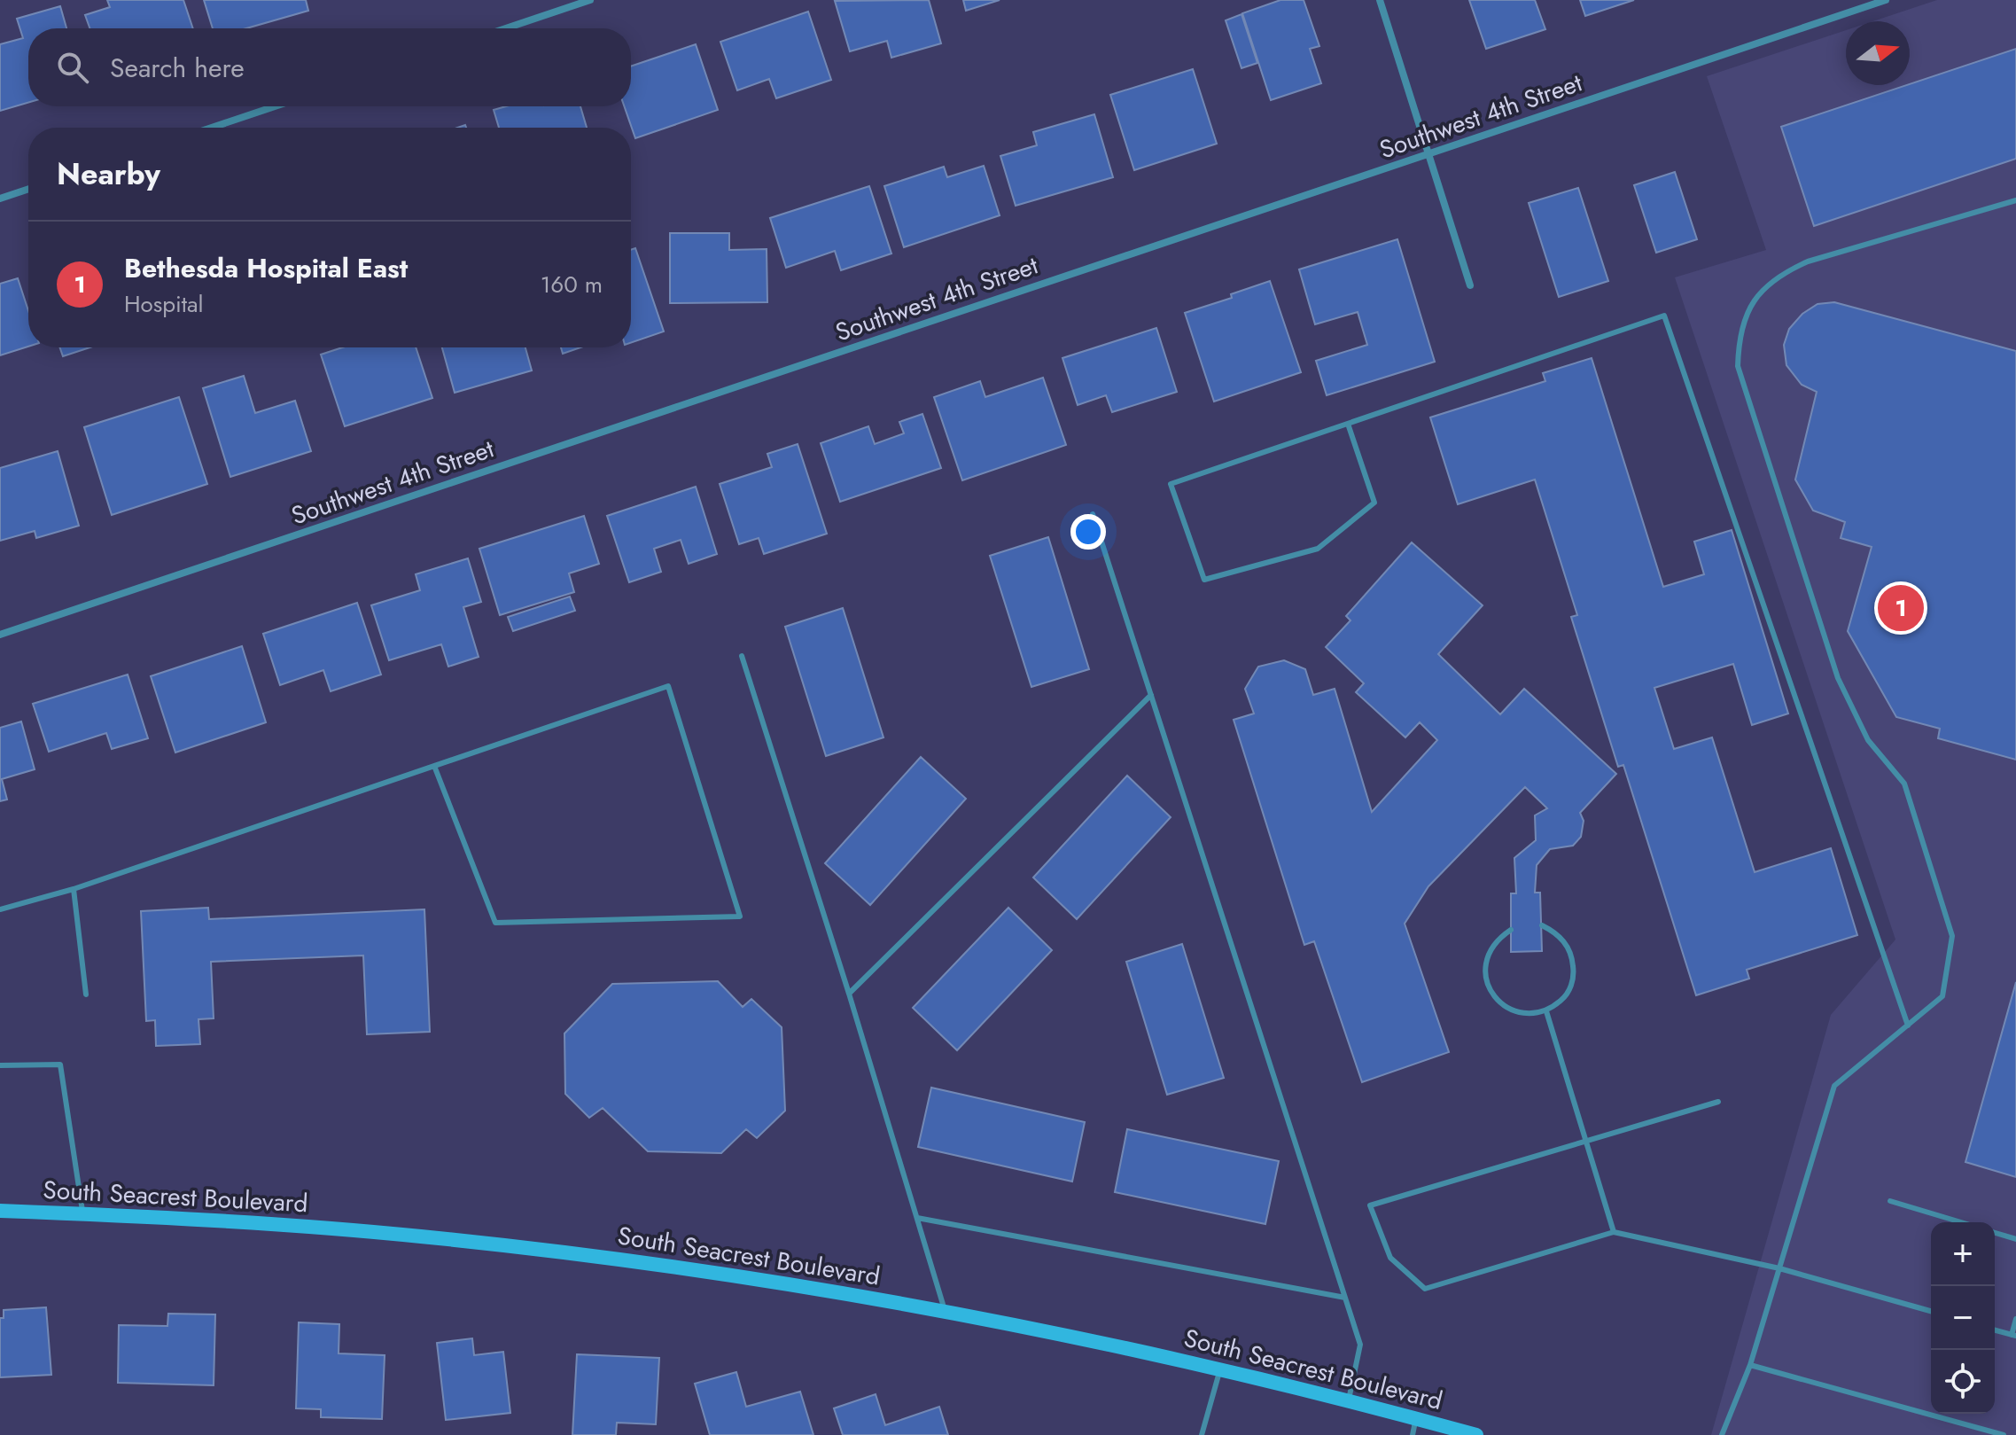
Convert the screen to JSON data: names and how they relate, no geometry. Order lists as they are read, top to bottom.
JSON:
{
  "streets": {
    "street": ["Southwest 4th Street", "South Seacrest Boulevard"]
  },
  "north": "right",
  "page": {
    "search": "Search here",
    "heading": "Nearby",
    "list": [
      {
        "mark": "1",
        "name": "Bethesda Hospital East",
        "note": "Hospital",
        "value": "160 m"
      }
    ],
    "pins": "1",
    "map_buttons": ["+", "−"]
  }
}
